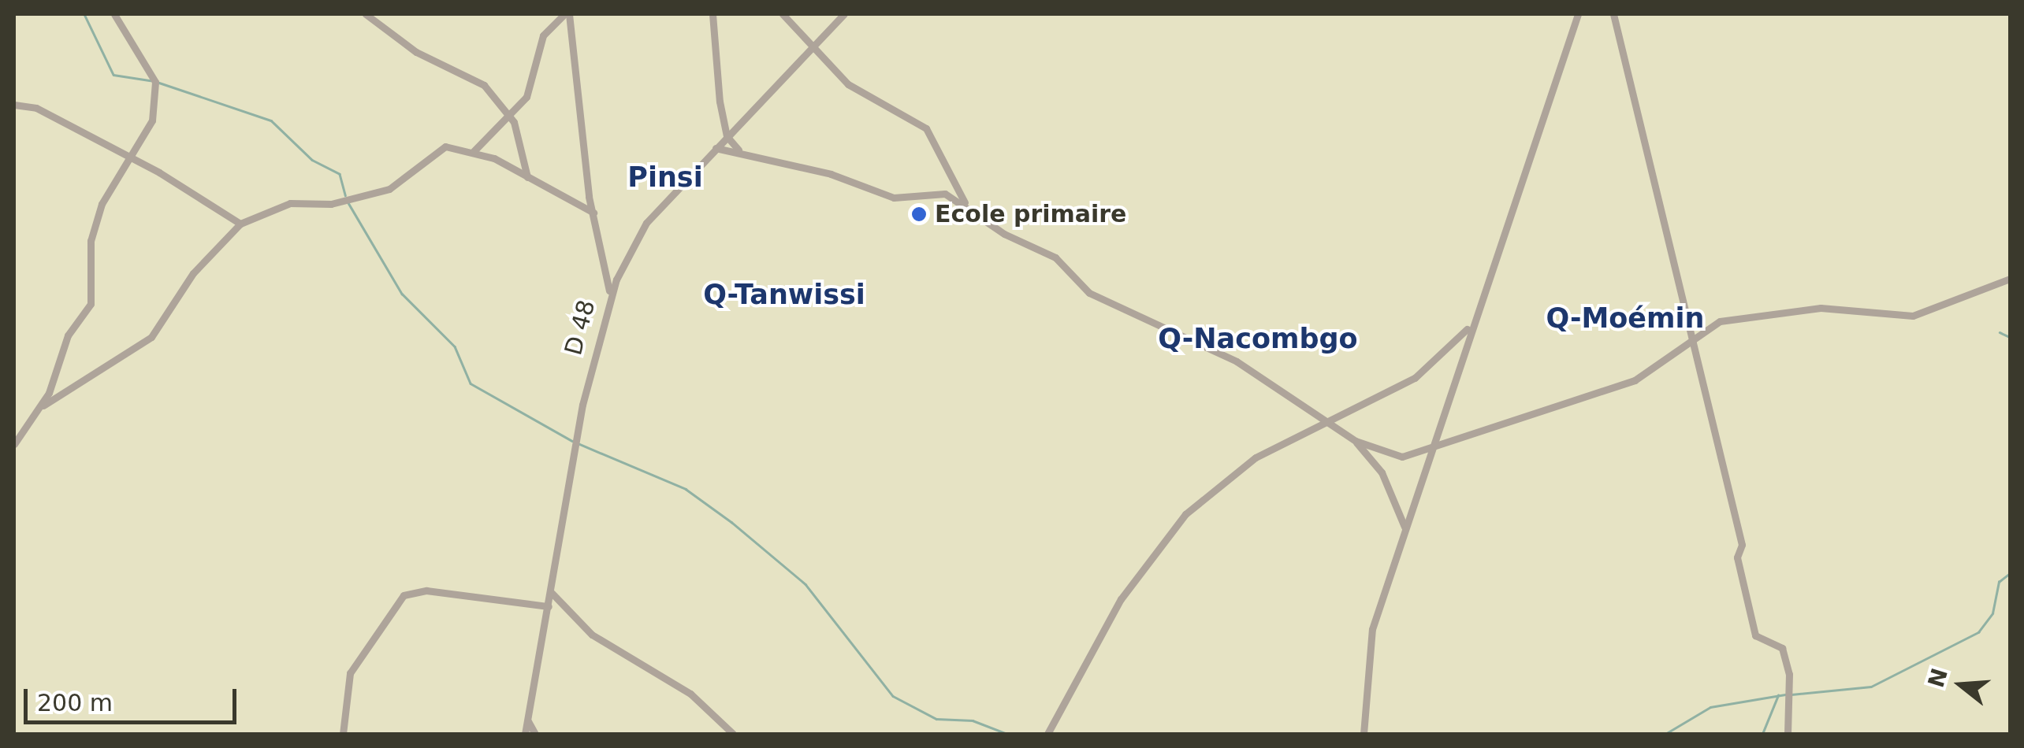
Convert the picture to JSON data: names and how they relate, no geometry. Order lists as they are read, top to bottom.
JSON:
{
  "streets": {
    "street": ["D 48"]
  },
  "districts": [
    "Pinsi",
    "Q-Tanwissi",
    "Q-Moémin",
    "Q-Nacombgo"
  ],
  "places": ["Ecole primaire"],
  "scale_bar": "200 m",
  "north": "left"
}
